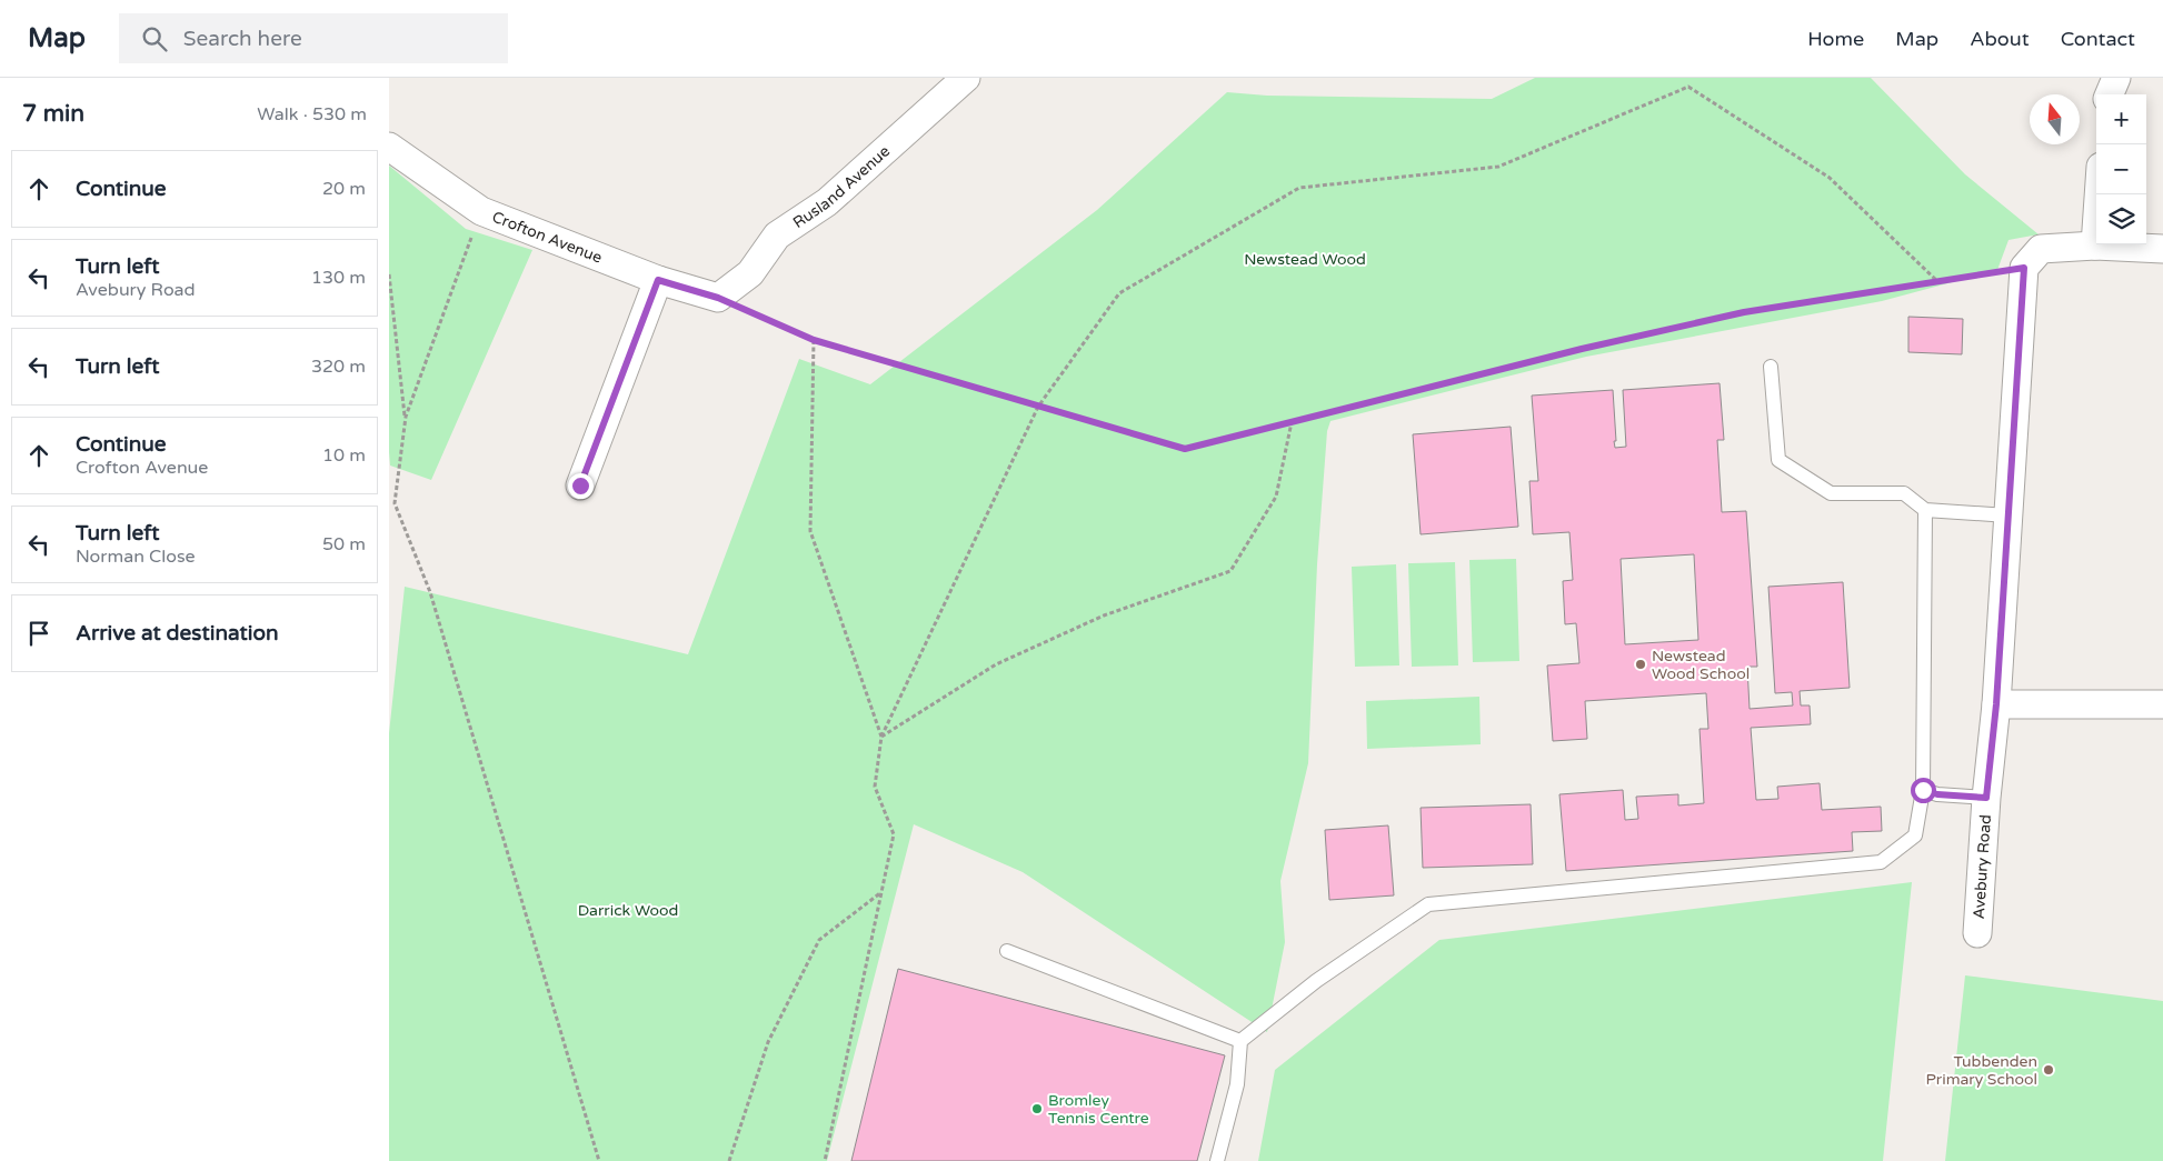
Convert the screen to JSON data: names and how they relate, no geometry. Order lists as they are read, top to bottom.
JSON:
{
  "streets": {
    "street": ["Rusland Avenue", "Crofton Avenue", "Avebury Road"]
  },
  "crossings": [
    ["Rusland Avenue", "Crofton Avenue"]
  ],
  "parks": ["Newstead Wood", "Darrick Wood"],
  "places": ["Newstead Wood School", "Tubbenden Primary School", "Bromley Tennis Centre"],
  "north": "top",
  "page": {
    "header": "Map",
    "search": "Search here",
    "nav": [
      "Home",
      "Map",
      "About",
      "Contact"
    ],
    "heading": ["7 min", "Walk · 530 m"],
    "map_buttons": ["+", "−"],
    "list": [
      ["Continue", "20 m"],
      ["Turn left", "Avebury Road", "130 m"],
      ["Turn left", "320 m"],
      ["Continue", "Crofton Avenue", "10 m"],
      ["Turn left", "Norman Close", "50 m"],
      "Arrive at destination"
    ]
  }
}
